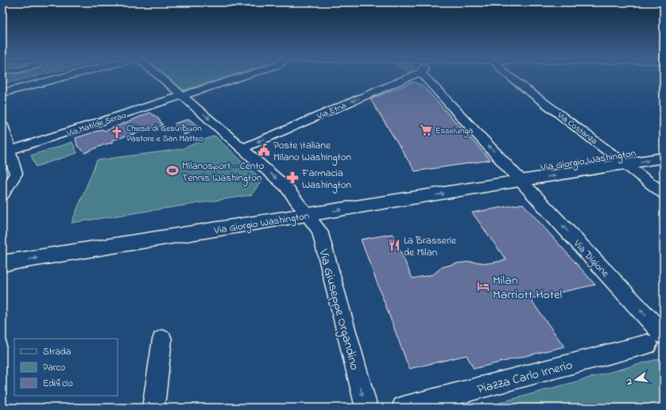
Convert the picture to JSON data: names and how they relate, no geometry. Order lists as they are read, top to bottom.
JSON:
{
  "streets": {
    "street": [
      "Via Etna",
      "Via Matilde Serao",
      "Via Costanza",
      "Via Giorgio Washington",
      "Via Digione",
      "Via Giuseppe Organdino",
      "Piazza Carlo Irnerio"
    ]
  },
  "crossings": [
    ["Via Etna", "Via Giuseppe Organdino"],
    ["Via Matilde Serao", "Via Giuseppe Organdino"],
    ["Via Costanza", "Via Giorgio Washington"],
    ["Via Giorgio Washington", "Via Digione"],
    ["Via Giorgio Washington", "Via Giuseppe Organdino"],
    ["Via Digione", "Piazza Carlo Irnerio"]
  ],
  "one_way": ["Via Etna", "Via Digione", "Via Giuseppe Organdino"],
  "places": {
    "supermarket": ["Esselunga"],
    "church": ["Chiesa di Gesù Buon Pastore e San Matteo"],
    "public building": ["Poste Italiane Milano Washington"],
    "sports": ["Milanosport - Cento Tennis Washington"],
    "pharmacy": ["Farmacia Washington"],
    "restaurant": ["La Brasserie de Milan"],
    "hotel": ["Milan Marriott Hotel"]
  },
  "legend": ["Strada", "Parco", "Edificio"],
  "north": "left"
}
